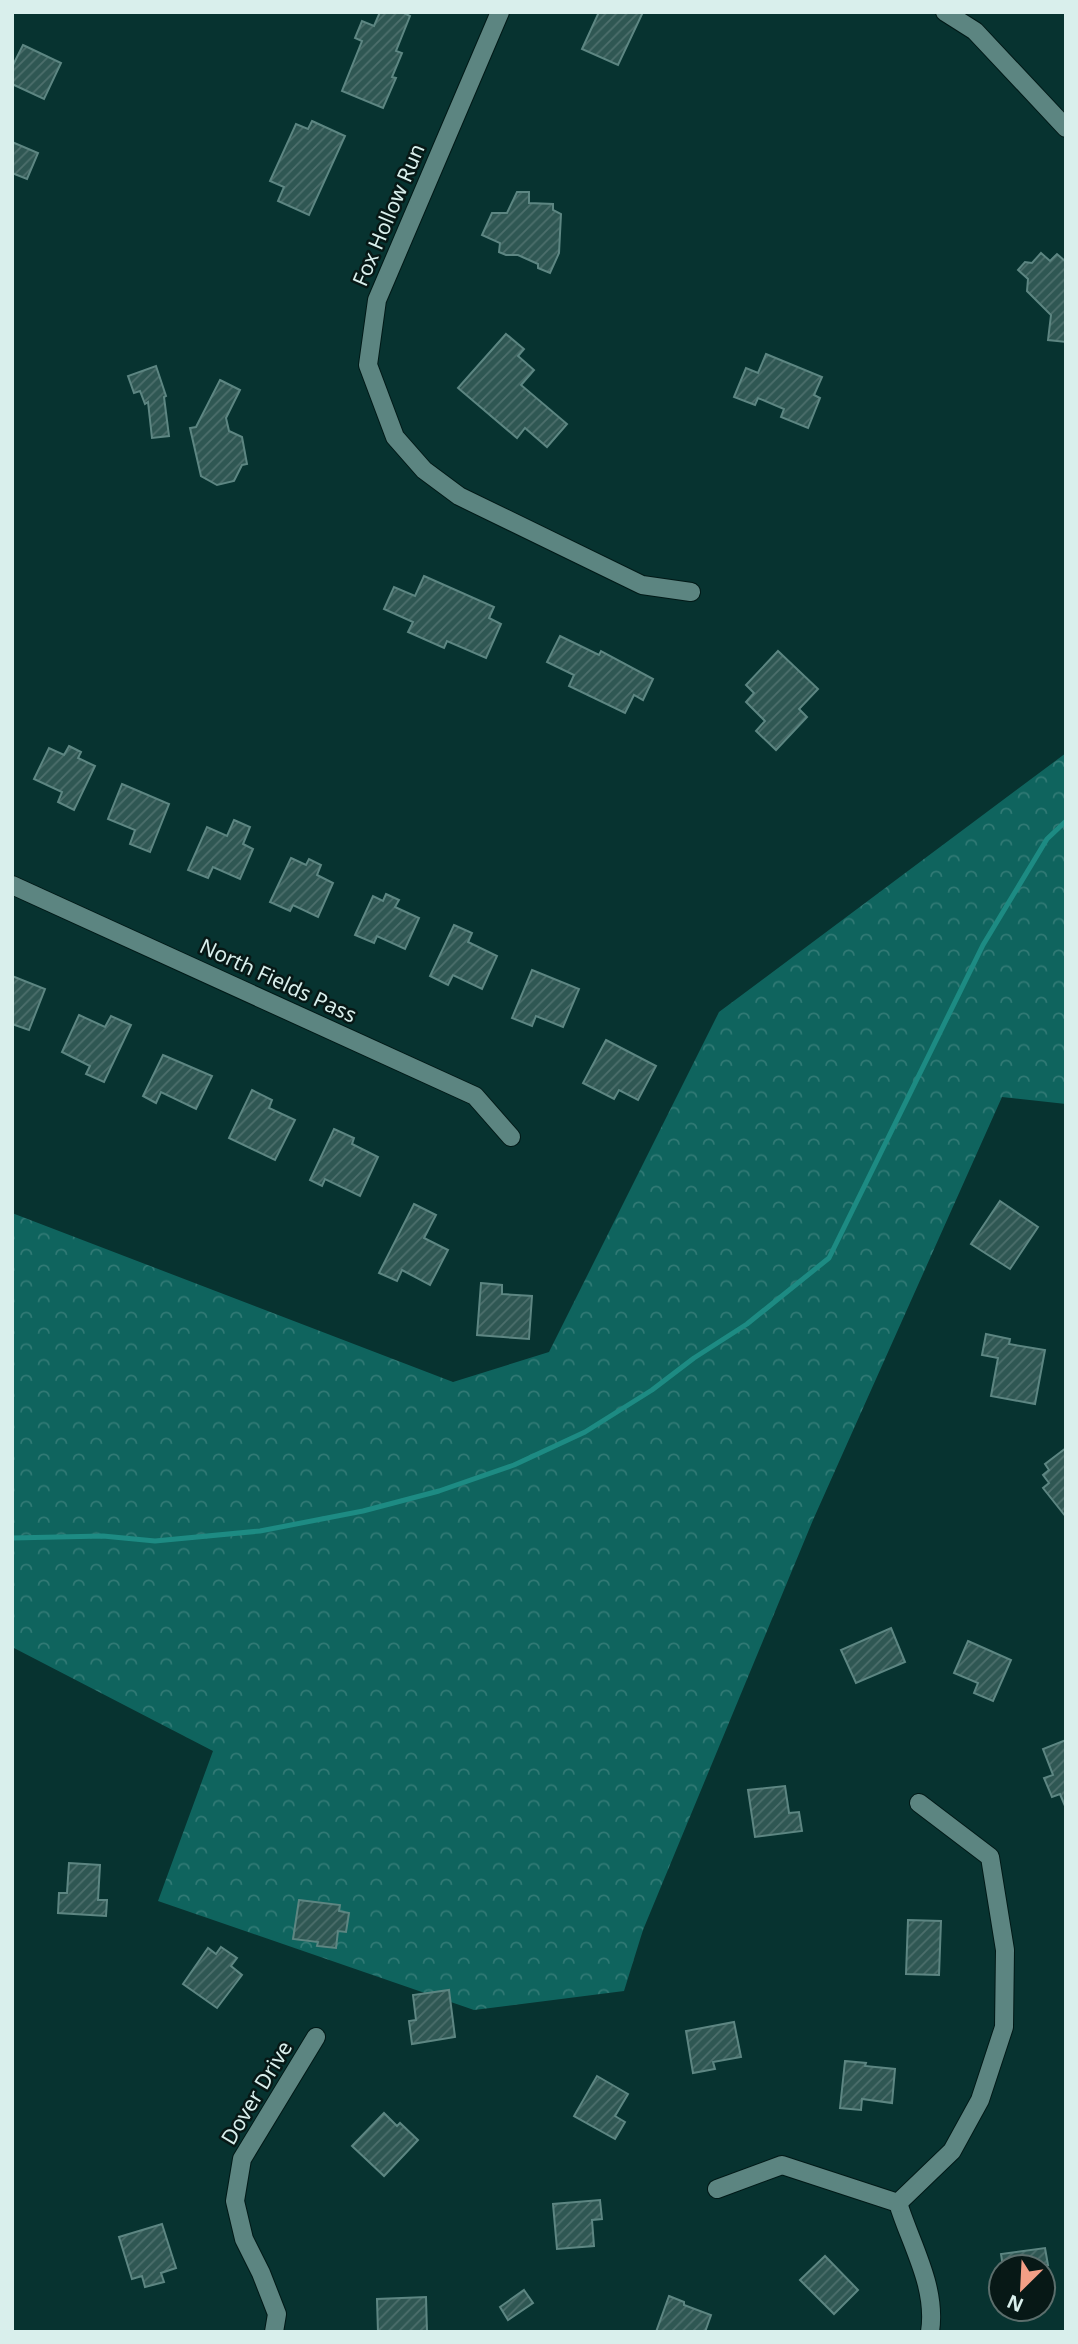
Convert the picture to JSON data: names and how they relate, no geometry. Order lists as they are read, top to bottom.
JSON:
{
  "streets": {
    "street": ["Fox Hollow Run", "North Fields Pass", "Dover Drive"]
  },
  "north": "bottom left"
}
